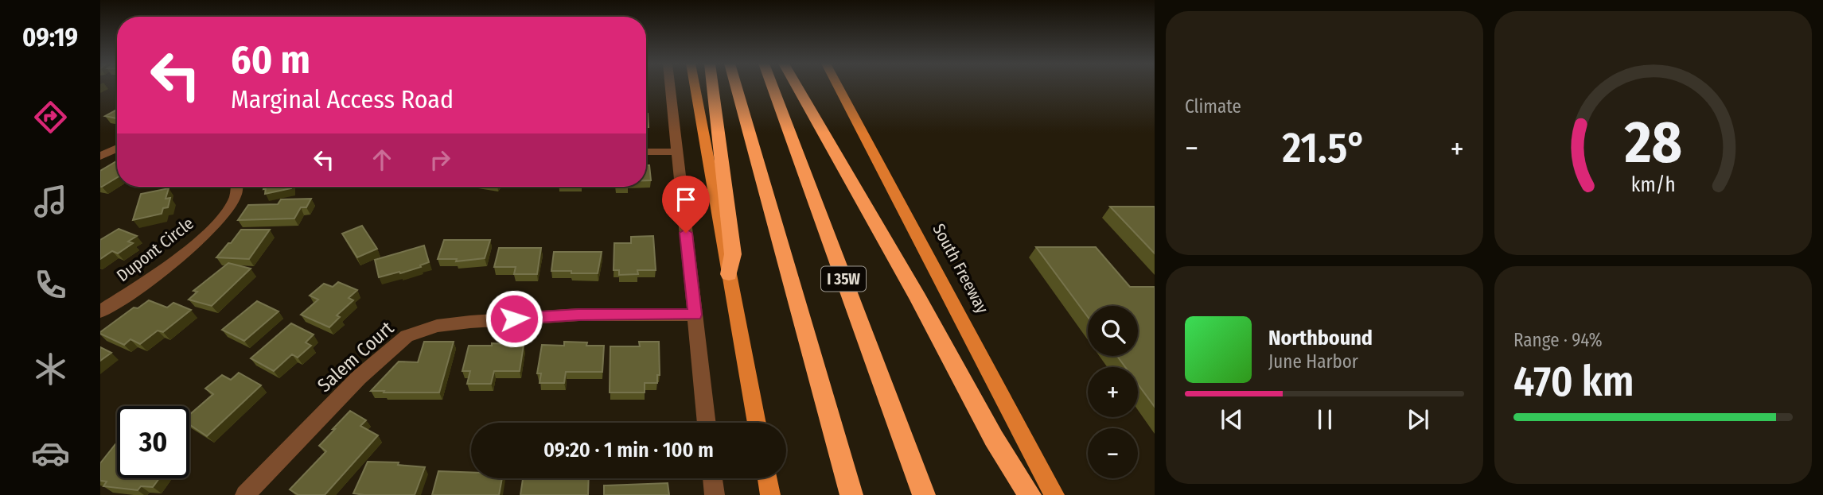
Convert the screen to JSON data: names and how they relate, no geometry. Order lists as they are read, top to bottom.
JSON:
{
  "streets": {
    "highway": ["I 35W"],
    "main road": ["South Freeway"],
    "street": ["Dupont Circle", "Salem Court"]
  },
  "page": {
    "tabs": "09:19",
    "tile": [
      "Climate",
      ["Range · 94%", "470 km"]
    ],
    "turn": ["60 m", "Marginal Access Road"],
    "heat": ["−", "21.5°", "+"],
    "map_buttons": ["+", "−"],
    "song": ["Northbound", "June Harbor"],
    "limit": "30",
    "trip": "09:20 · 1 min · 100 m",
    "gauge": ["28", "km/h"]
  }
}
